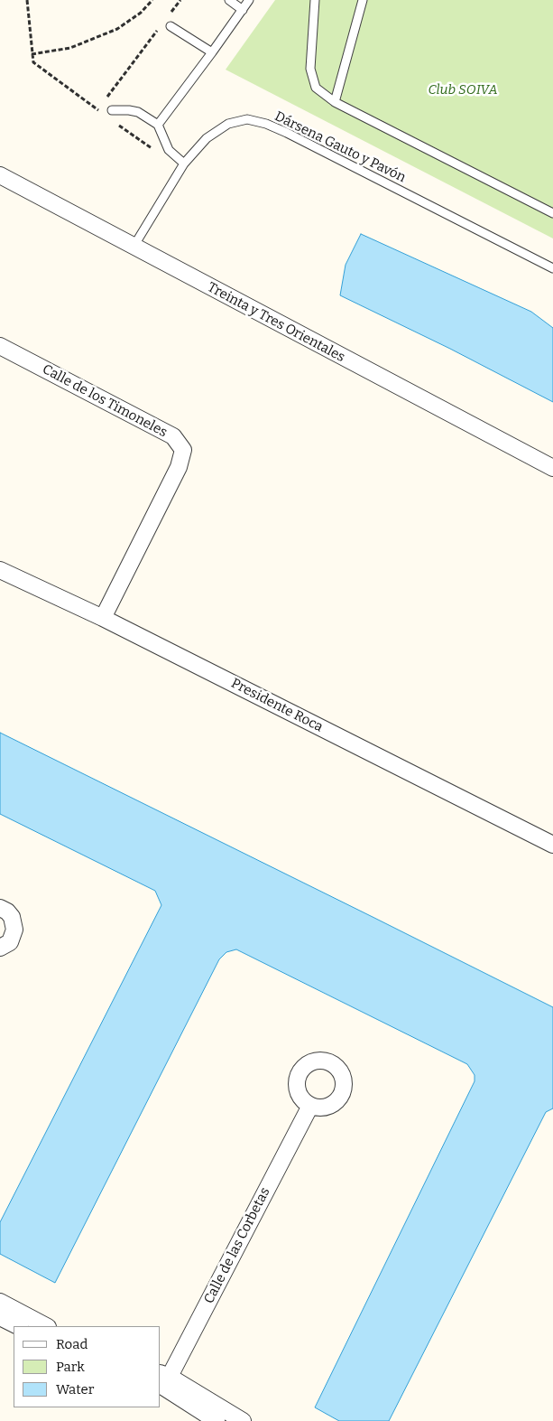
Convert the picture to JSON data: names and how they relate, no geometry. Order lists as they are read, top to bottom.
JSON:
{
  "streets": {
    "street": [
      "Treinta y Tres Orientales",
      "Calle de los Timoneles",
      "Presidente Roca",
      "Calle de las Corbetas"
    ],
    "lane": ["Dársena Gauto y Pavón"]
  },
  "crossings": [
    ["Dársena Gauto y Pavón", "Treinta y Tres Orientales"],
    ["Calle de los Timoneles", "Presidente Roca"]
  ],
  "parks": ["Club SOIVA"],
  "legend": ["Road", "Park", "Water"]
}
